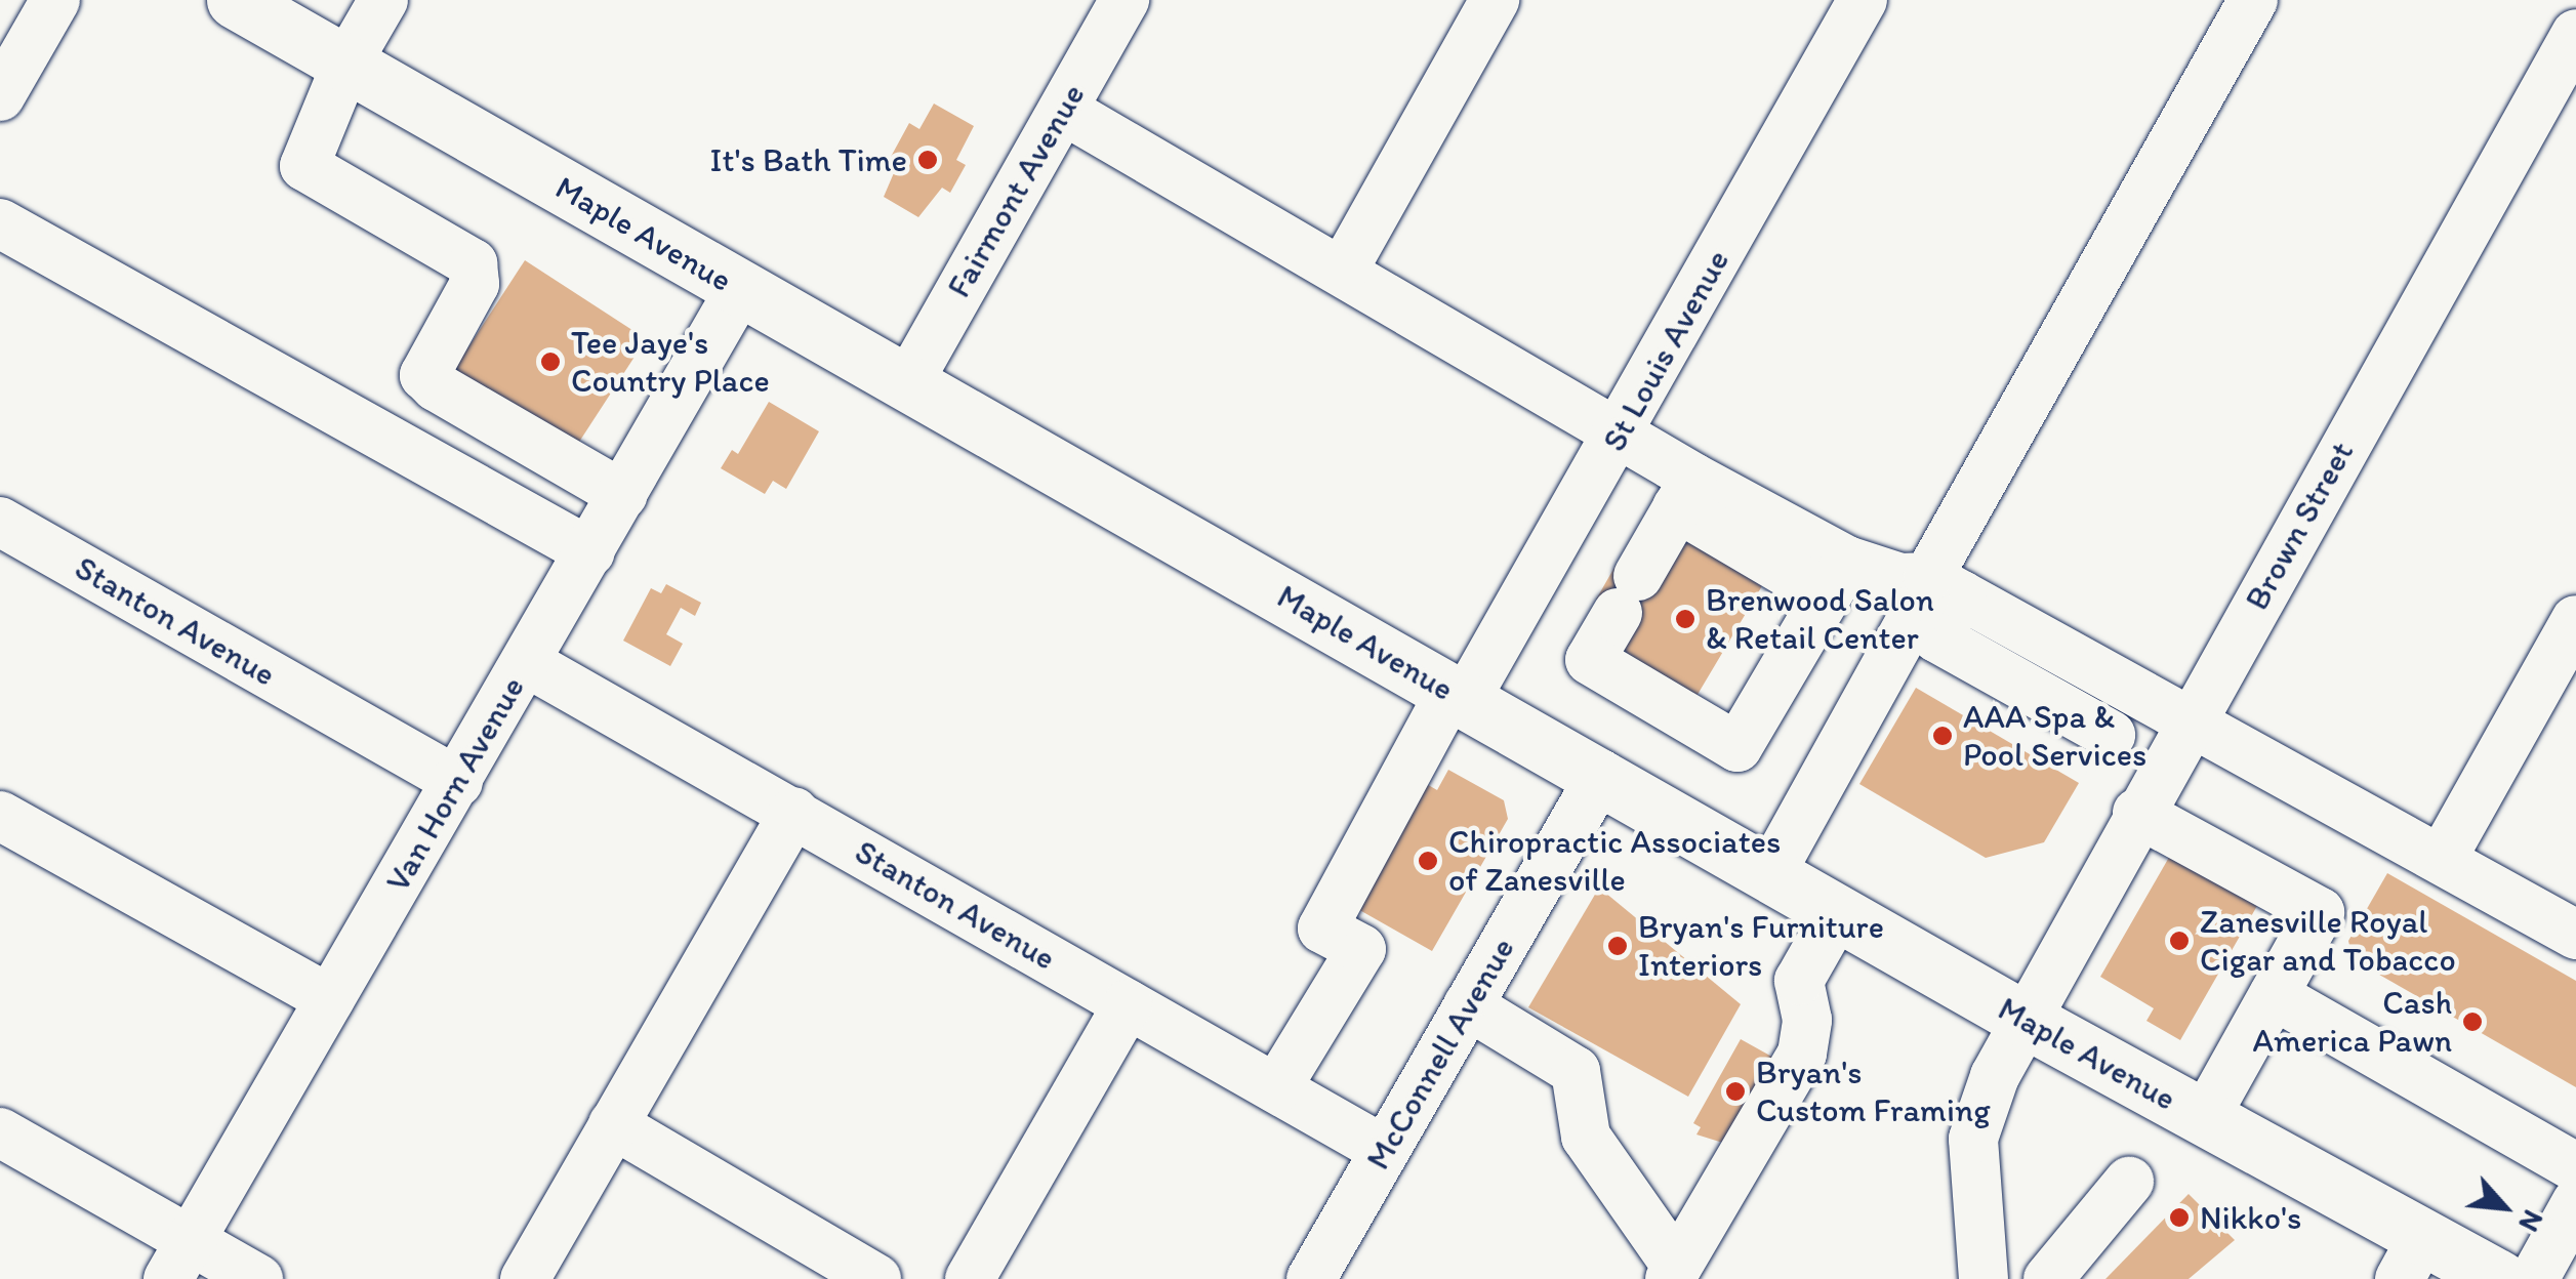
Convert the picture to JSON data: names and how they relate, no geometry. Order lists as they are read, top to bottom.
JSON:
{
  "streets": {
    "main road": ["Maple Avenue"],
    "street": [
      "Fairmont Avenue",
      "St Louis Avenue",
      "Brown Street",
      "Stanton Avenue",
      "Van Horn Avenue",
      "McConnell Avenue"
    ]
  },
  "crossings": [
    ["Fairmont Avenue", "Maple Avenue"],
    ["Maple Avenue", "St Louis Avenue"],
    ["Maple Avenue", "Brown Street"],
    ["Maple Avenue", "Van Horn Avenue"],
    ["Maple Avenue", "McConnell Avenue"],
    ["St Louis Avenue", "Stanton Avenue"],
    ["Stanton Avenue", "Van Horn Avenue"],
    ["Stanton Avenue", "McConnell Avenue"]
  ],
  "places": [
    "It's Bath Time",
    "Tee Jaye's Country Place",
    "Brenwood Salon & Retail Center",
    "AAA Spa & Pool Services",
    "Chiropractic Associates of Zanesville",
    "Zanesville Royal Cigar and Tobacco",
    "Bryan's Furniture Interiors",
    "Cash America Pawn",
    "Bryan's Custom Framing",
    "Nikko's"
  ],
  "north": "bottom right"
}
